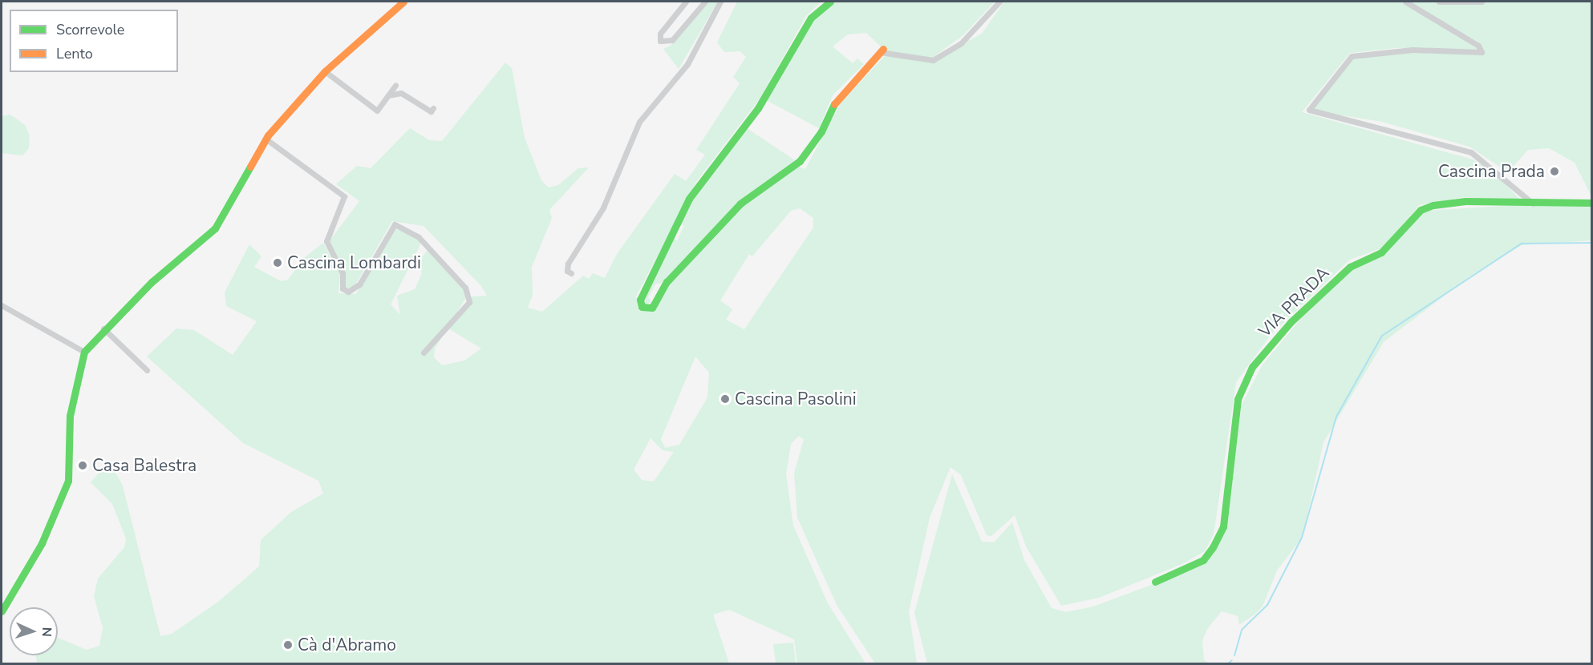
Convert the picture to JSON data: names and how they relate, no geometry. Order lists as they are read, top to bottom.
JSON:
{
  "streets": {
    "street": ["VIA PRADA"]
  },
  "places": [
    "Cascina Prada",
    "Cascina Lombardi",
    "Cascina Pasolini",
    "Casa Balestra",
    "Cà d'Abramo"
  ],
  "legend": ["Scorrevole", "Lento"],
  "north": "right"
}
